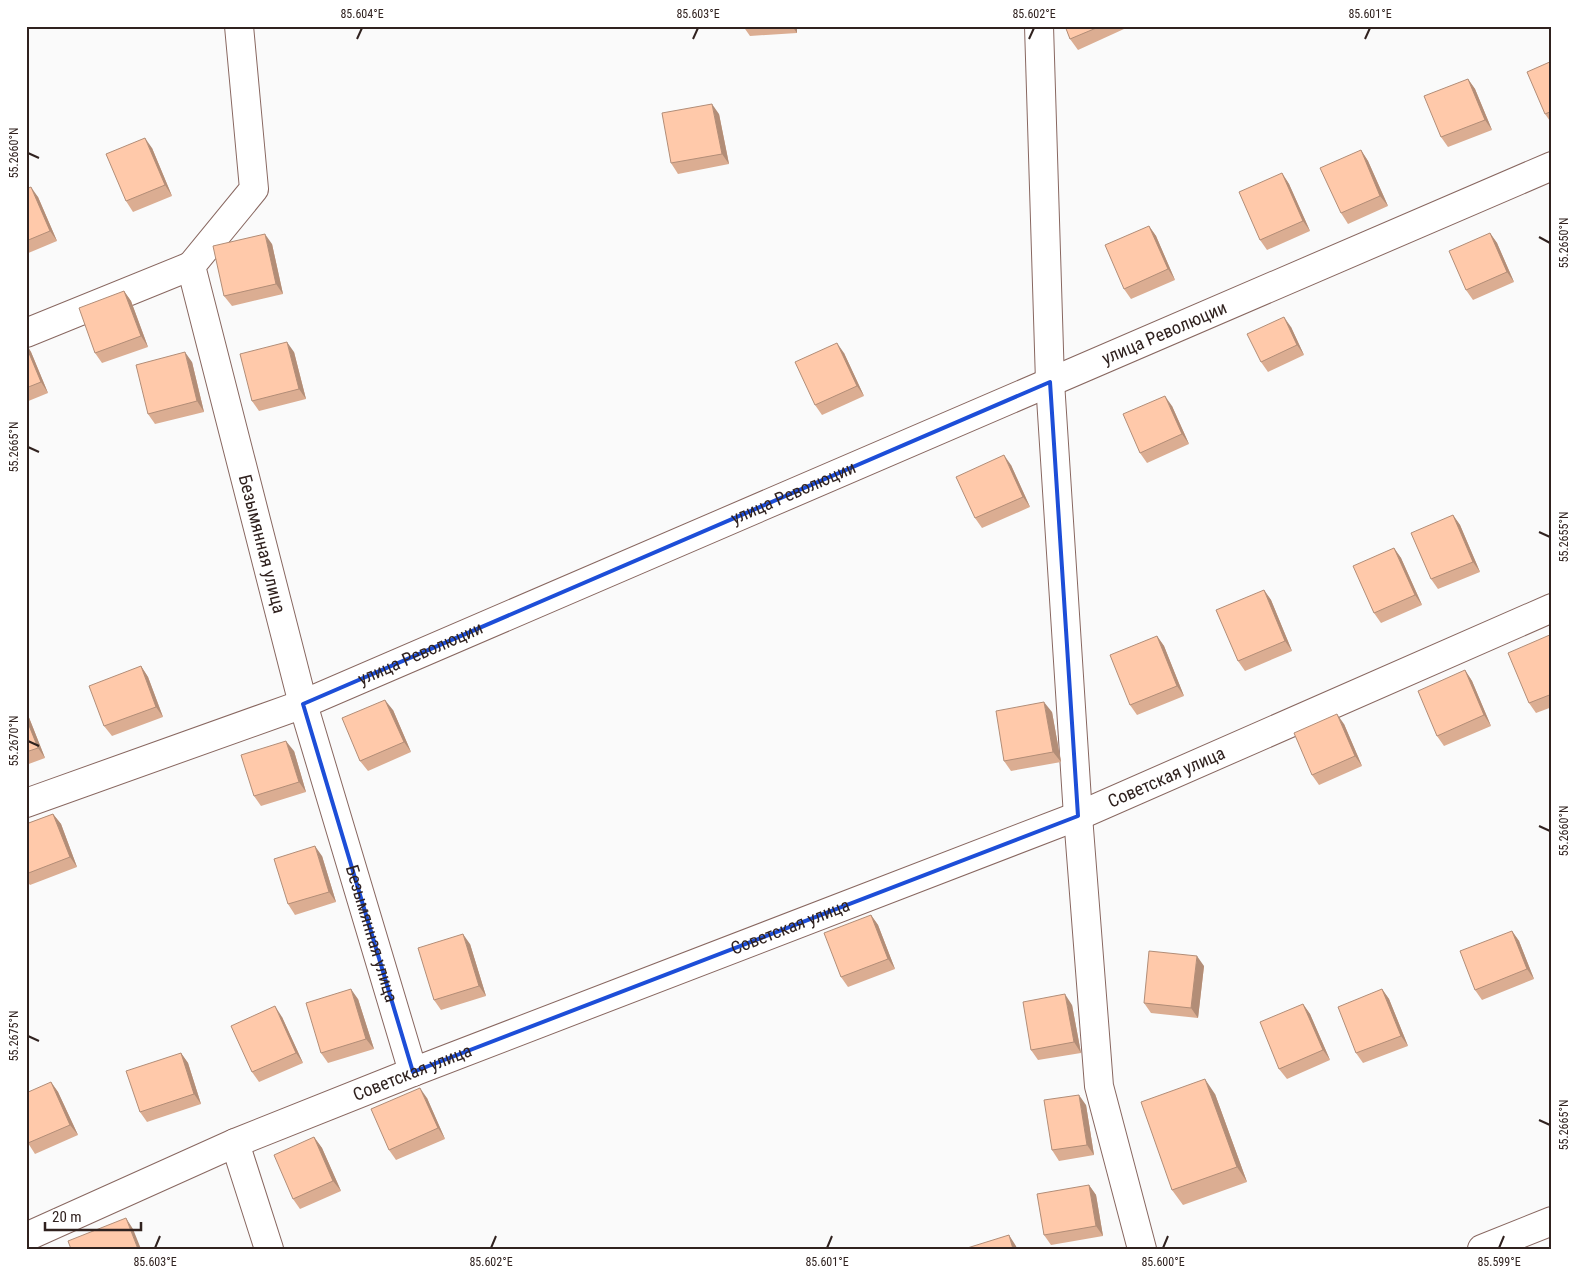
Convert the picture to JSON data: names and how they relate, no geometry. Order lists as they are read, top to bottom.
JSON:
{
  "streets": {
    "street": ["улица Революции", "Безымянная улица", "Советская улица"]
  },
  "crossings": [
    ["улица Революции", "Безымянная улица"],
    ["Безымянная улица", "Советская улица"]
  ],
  "scale_bar": "20 m",
  "coordinates": [
    "85.604°E",
    "85.603°E",
    "85.602°E",
    "85.601°E",
    "55.2660°N",
    "55.2650°N",
    "55.2665°N",
    "55.2655°N",
    "55.2670°N",
    "55.2675°N",
    "85.600°E",
    "85.599°E"
  ]
}
